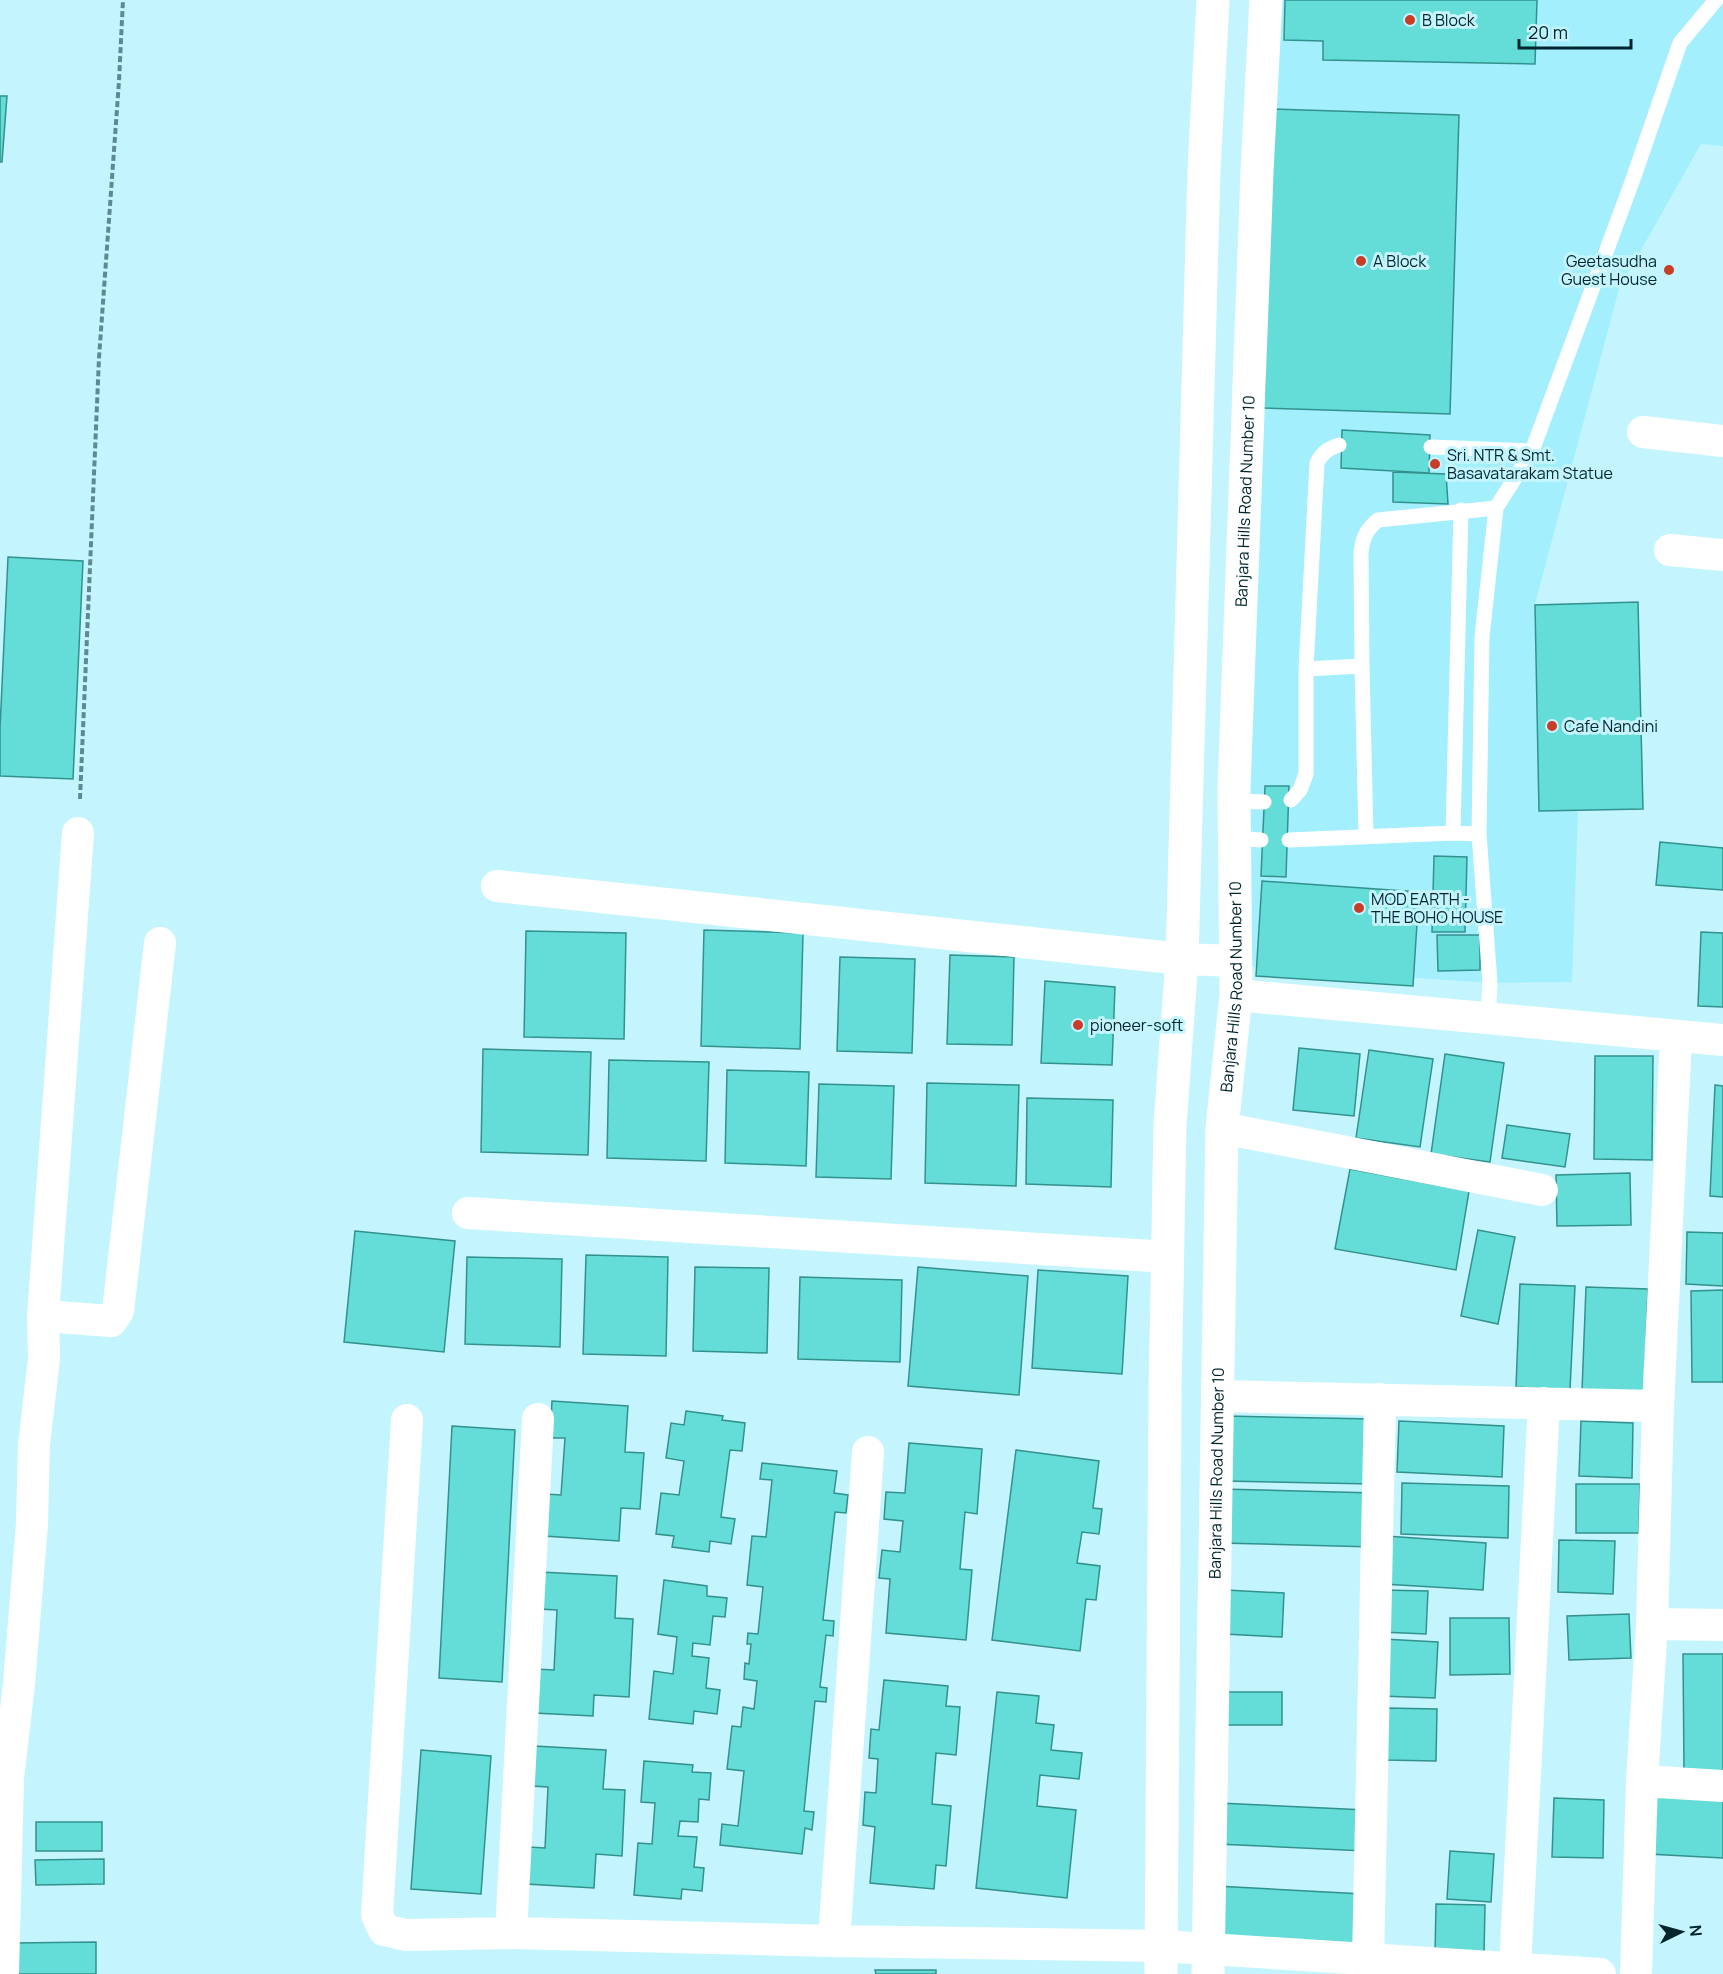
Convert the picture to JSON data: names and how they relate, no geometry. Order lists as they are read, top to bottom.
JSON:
{
  "streets": {
    "main road": ["Banjara Hills Road Number 10"]
  },
  "places": [
    "B Block",
    "A Block",
    "Geetasudha Guest House",
    "Sri. NTR & Smt. Basavatarakam Statue",
    "Cafe Nandini",
    "MOD EARTH - THE BOHO HOUSE",
    "pioneer-soft"
  ],
  "scale_bar": "20 m",
  "north": "right"
}
